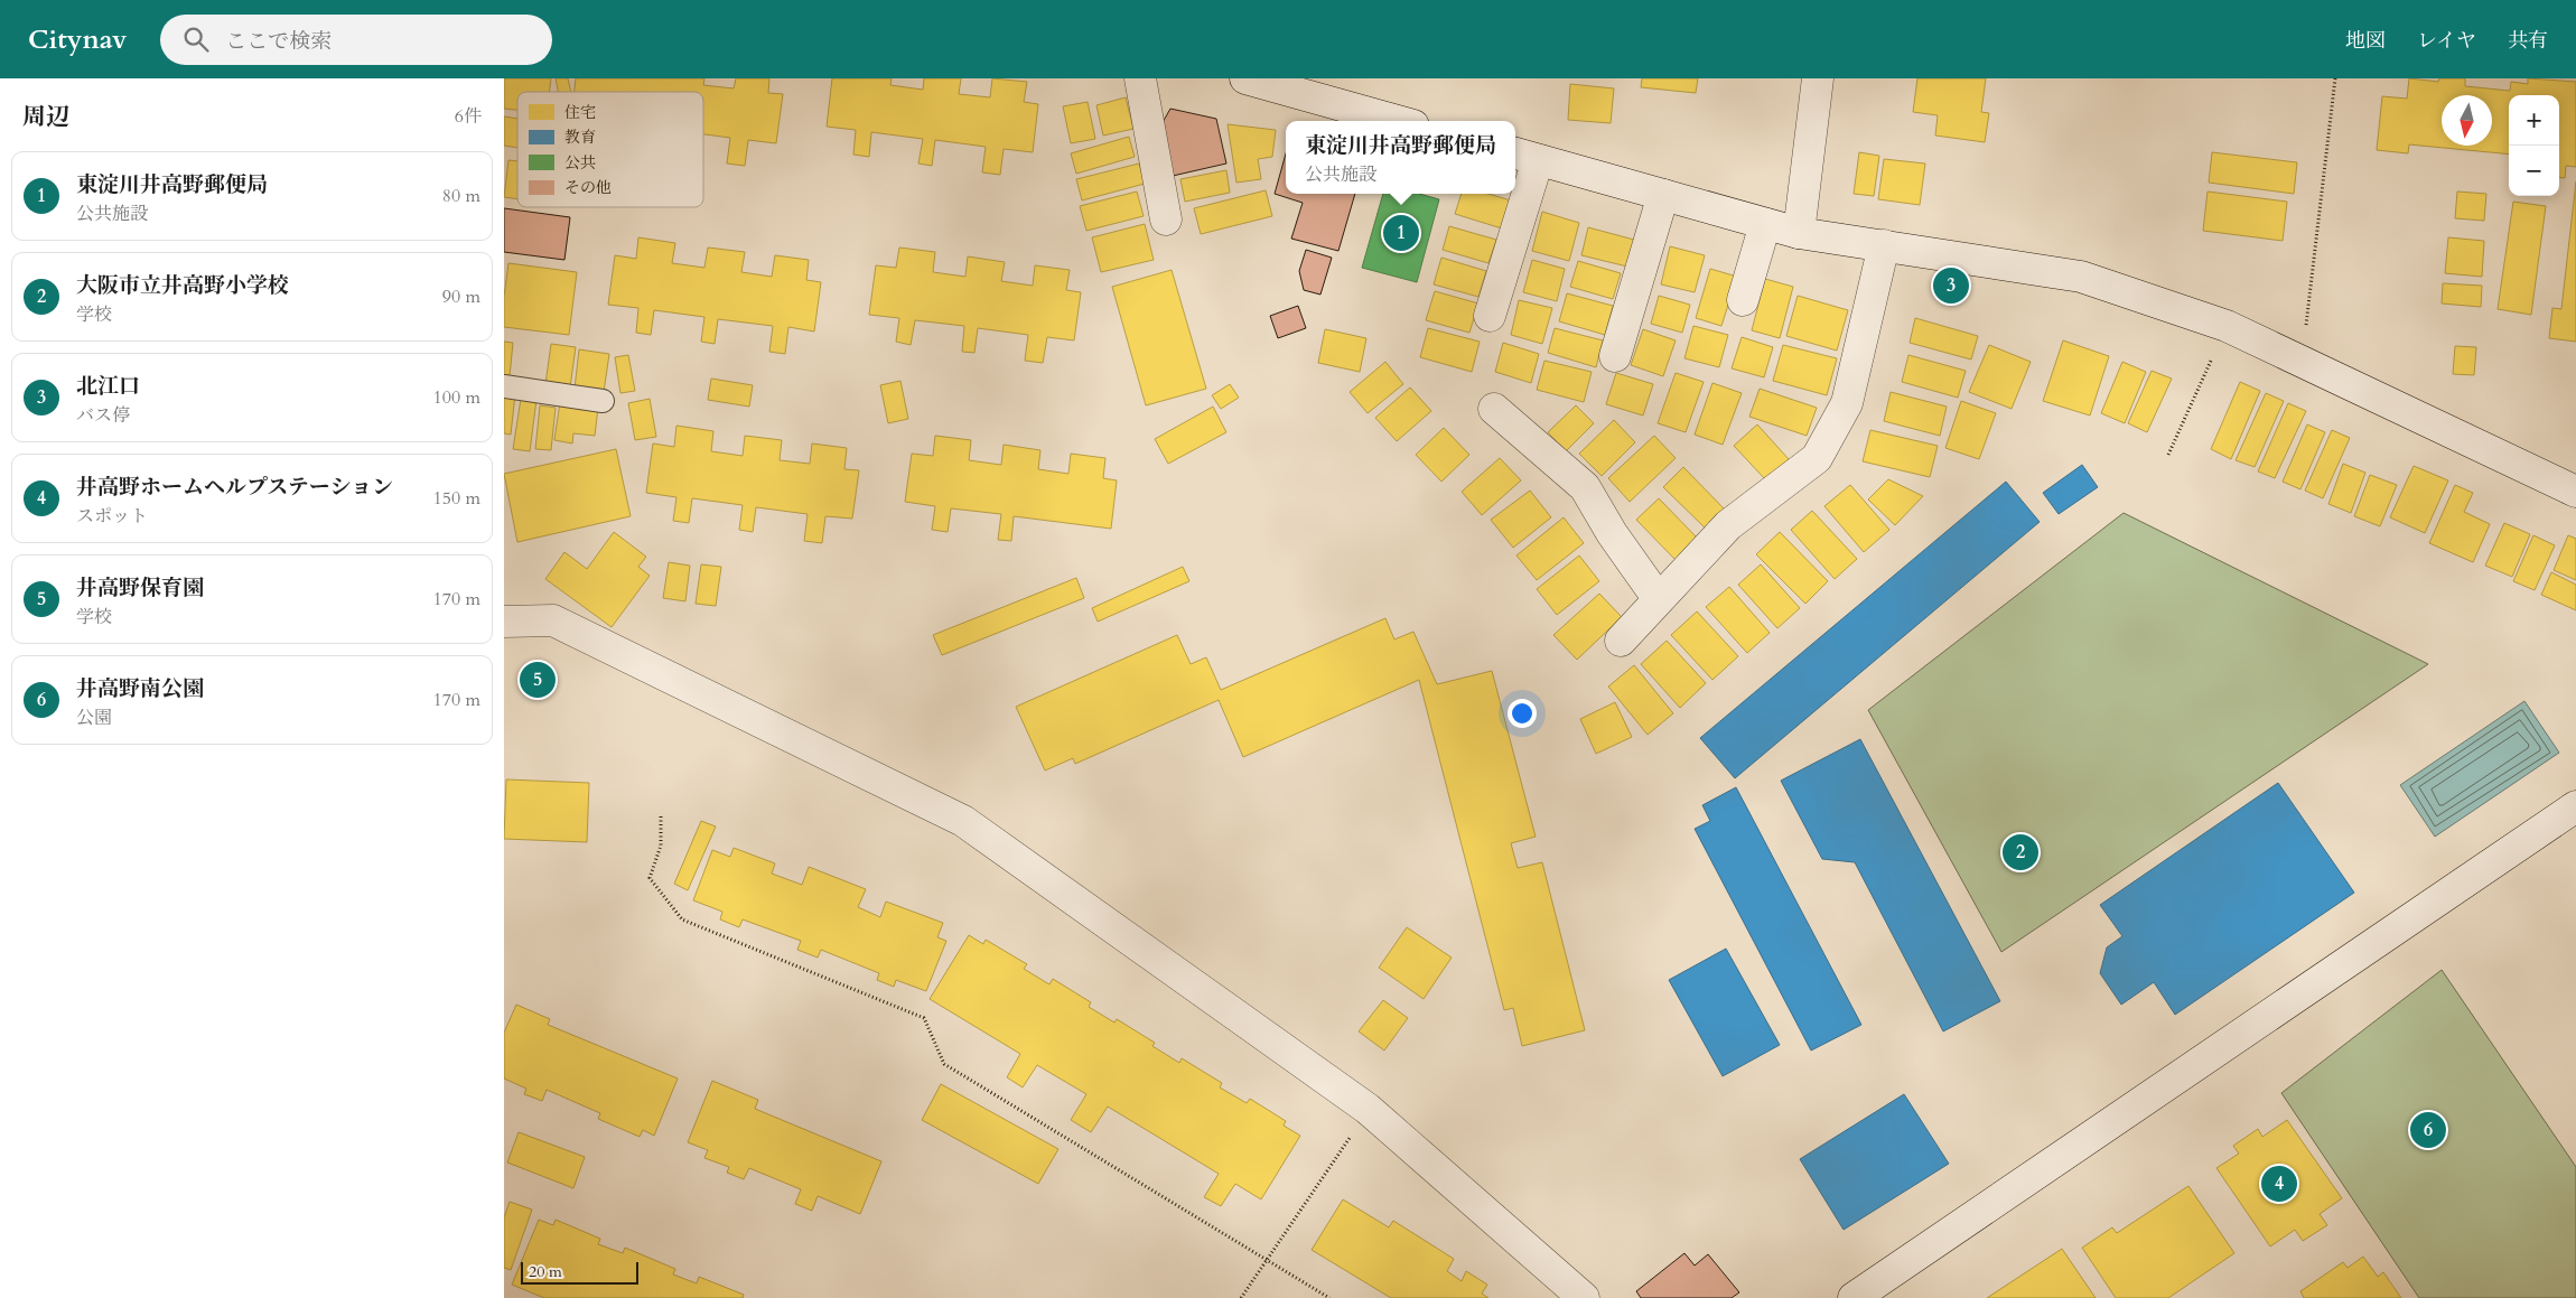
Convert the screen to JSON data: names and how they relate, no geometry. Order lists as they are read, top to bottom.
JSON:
{
  "legend": [
    "住宅",
    "教育",
    "公共",
    "その他"
  ],
  "scale_bar": "20 m",
  "north": "bottom",
  "page": {
    "header": "Citynav",
    "search": "ここで検索",
    "nav": ["地図", "レイヤ", "共有"],
    "heading": ["周辺", "6件"],
    "map_buttons": ["+", "−"],
    "popup": ["東淀川井高野郵便局", "公共施設"],
    "list": [
      {
        "mark": "1",
        "name": "東淀川井高野郵便局",
        "note": "公共施設",
        "value": "80 m"
      },
      {
        "mark": "2",
        "name": "大阪市立井高野小学校",
        "note": "学校",
        "value": "90 m"
      },
      {
        "mark": "3",
        "name": "北江口",
        "note": "バス停",
        "value": "100 m"
      },
      {
        "mark": "4",
        "name": "井高野ホームヘルプステーション",
        "note": "スポット",
        "value": "150 m"
      },
      {
        "mark": "5",
        "name": "井高野保育園",
        "note": "学校",
        "value": "170 m"
      },
      {
        "mark": "6",
        "name": "井高野南公園",
        "note": "公園",
        "value": "170 m"
      }
    ],
    "pins": [
      "1",
      "3",
      "5",
      "2",
      "6",
      "4"
    ],
    "scale": "20 m"
  }
}
